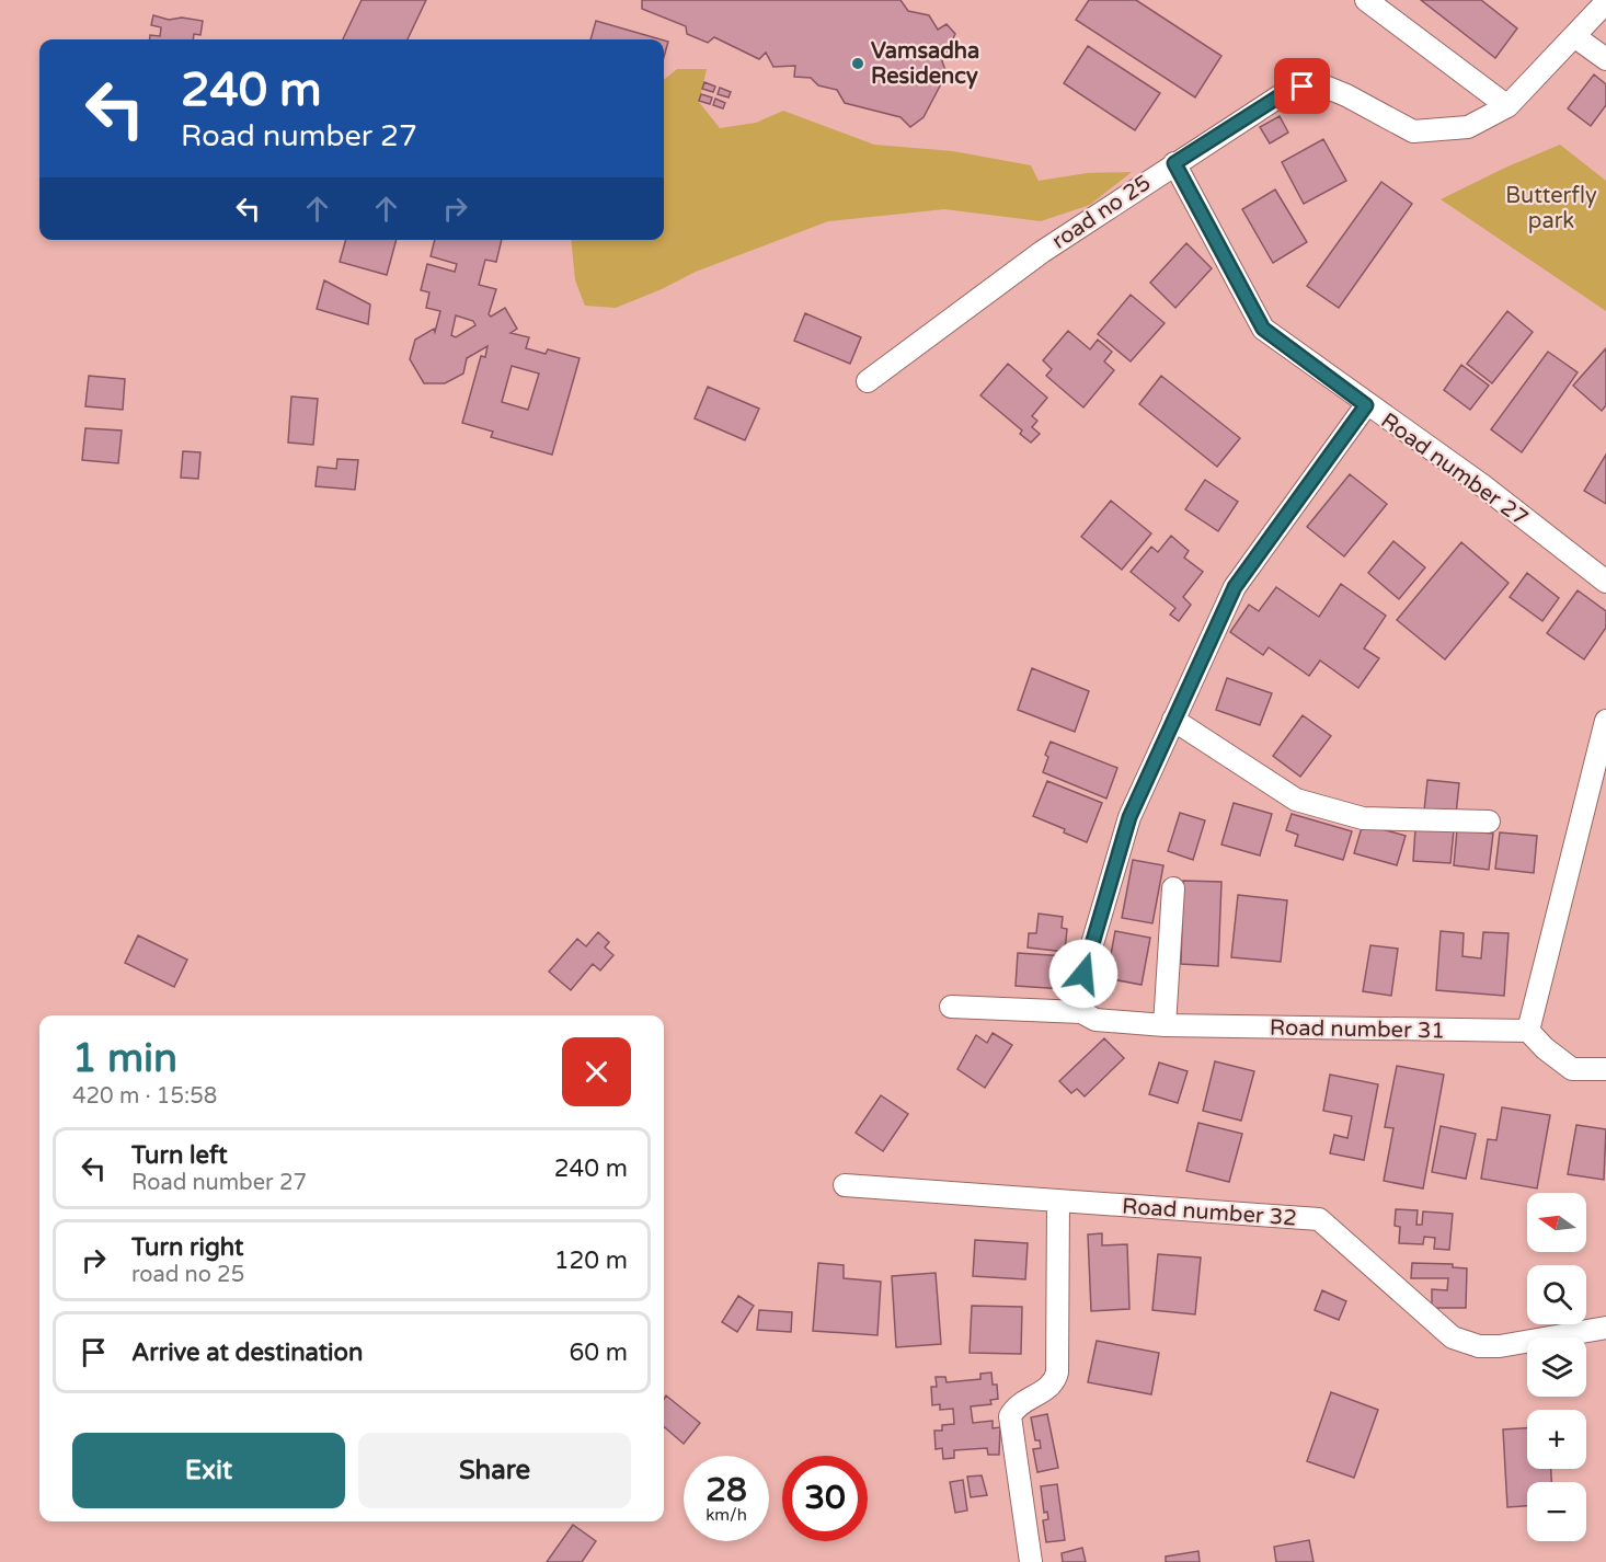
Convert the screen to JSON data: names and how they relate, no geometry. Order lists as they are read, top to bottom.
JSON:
{
  "streets": {
    "street": [
      "road no 25",
      "Road number 27",
      "Road number 31",
      "Road number 32"
    ]
  },
  "crossings": [
    ["road no 25", "Road number 27"]
  ],
  "parks": ["Butterfly park"],
  "places": ["Vamsadha Residency"],
  "north": "left",
  "page": {
    "turn": ["240 m", "Road number 27"],
    "heading": ["1 min", "420 m · 15:58"],
    "list": [
      {
        "name": "Turn left",
        "note": "Road number 27",
        "value": "240 m"
      },
      {
        "name": "Turn right",
        "note": "road no 25",
        "value": "120 m"
      },
      {
        "name": "Arrive at destination",
        "value": "60 m"
      }
    ],
    "map_buttons": ["+", "−"],
    "buttons": ["Exit", "Share"],
    "speed": "28 km/h",
    "limit": "30"
  }
}
